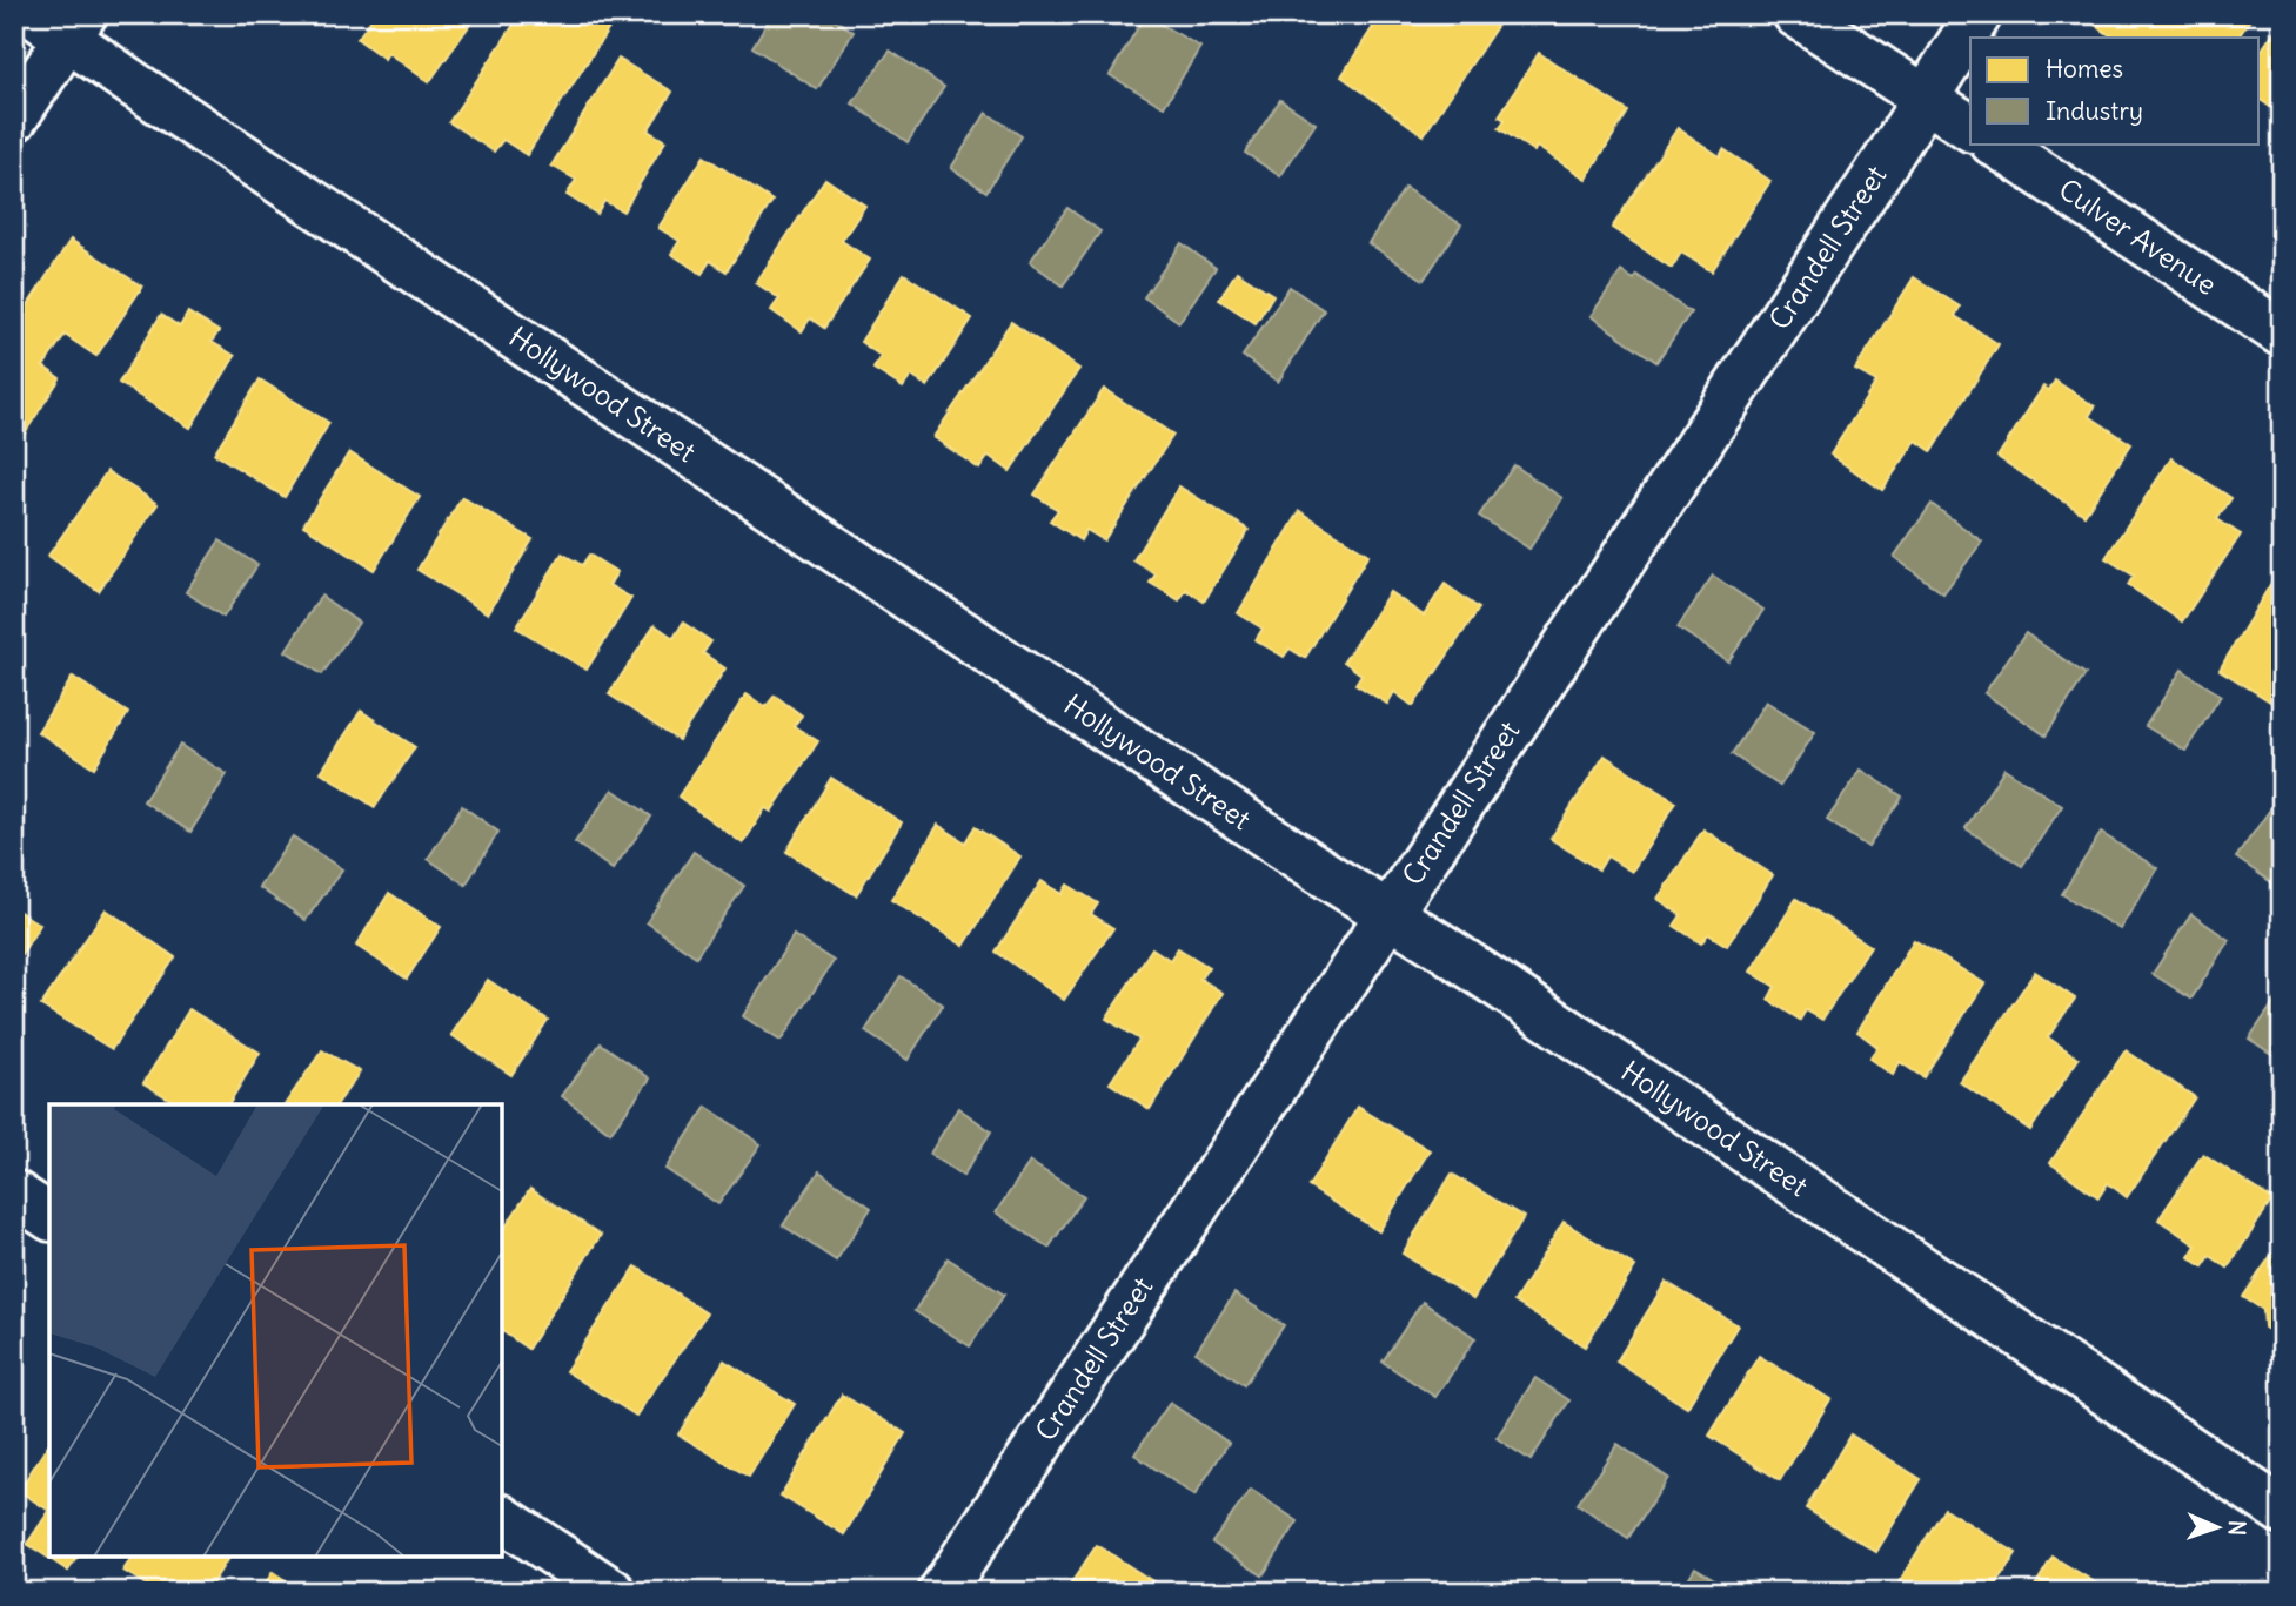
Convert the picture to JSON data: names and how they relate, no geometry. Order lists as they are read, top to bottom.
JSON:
{
  "streets": {
    "street": ["Culver Avenue", "Crandell Street", "Hollywood Street"]
  },
  "crossings": [
    ["Crandell Street", "Hollywood Street"]
  ],
  "legend": ["Homes", "Industry"],
  "north": "right"
}
